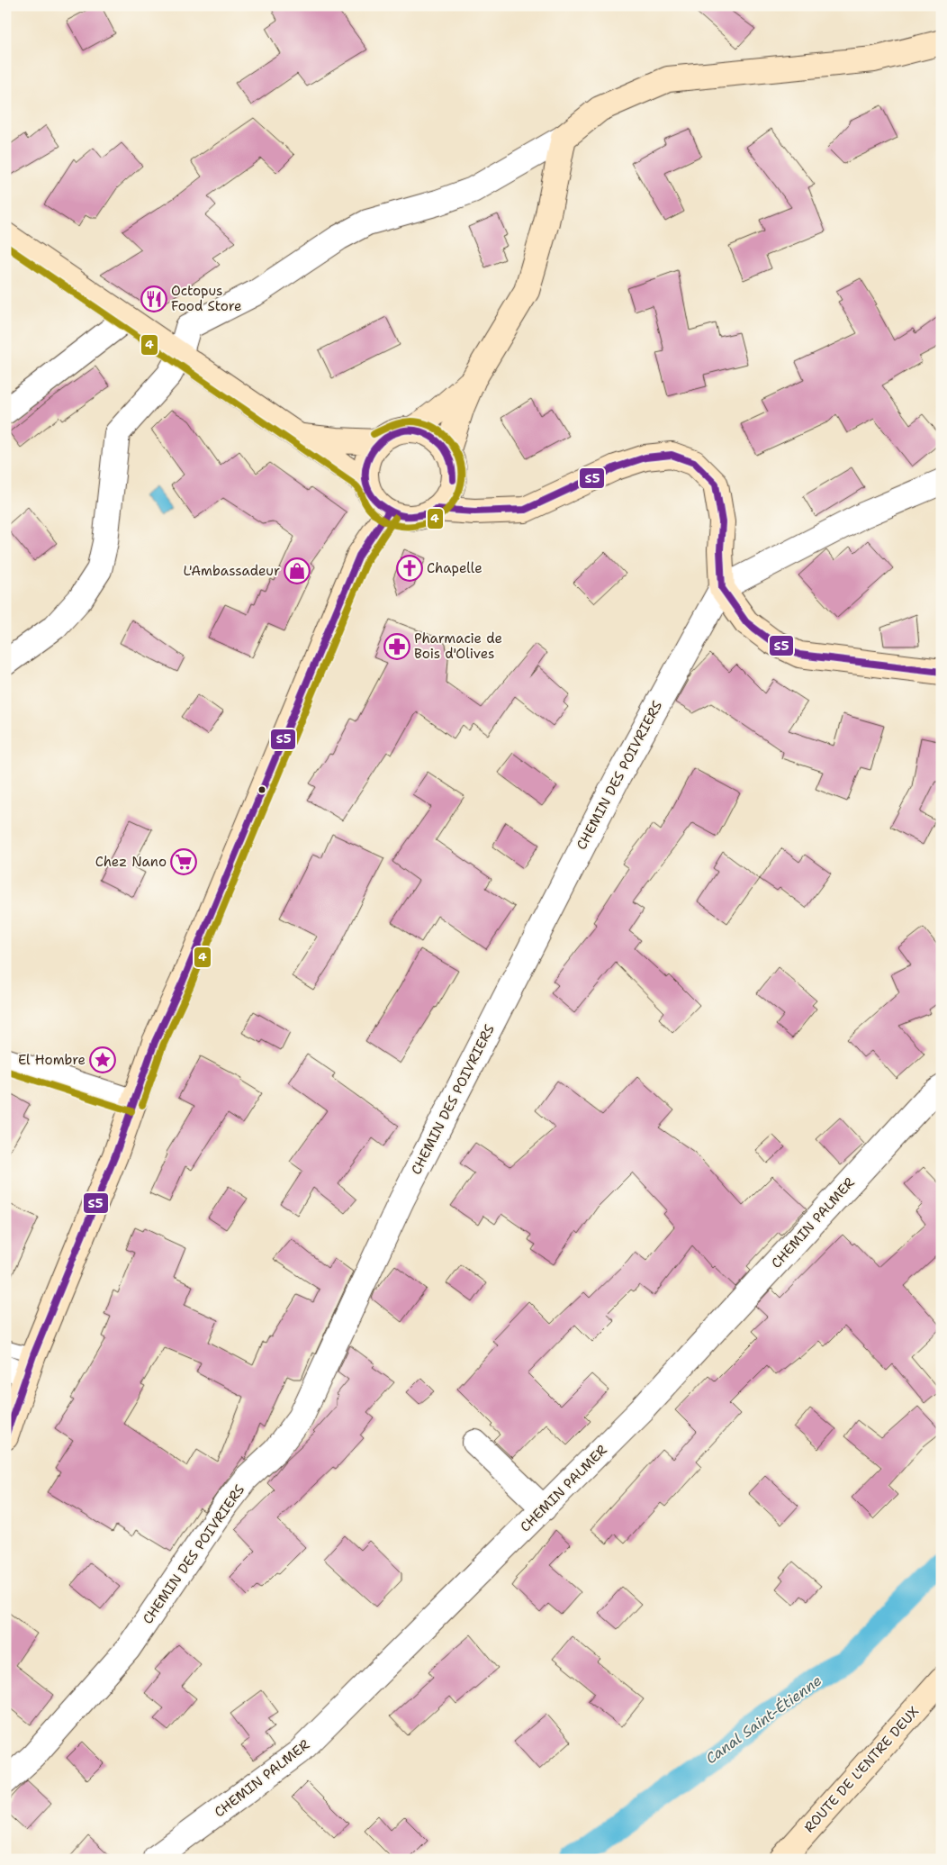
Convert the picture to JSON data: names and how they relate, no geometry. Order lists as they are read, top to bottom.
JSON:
{
  "streets": {
    "main road": ["ROUTE DE L'ENTRE DEUX"],
    "street": ["CHEMIN DES POIVRIERS", "CHEMIN PALMER"]
  },
  "water": ["Canal Saint-Étienne"],
  "places": {
    "restaurant": ["Octopus Food Store"],
    "church": ["Chapelle"],
    "shop": ["L'Ambassadeur"],
    "pharmacy": ["Pharmacie de Bois d'Olives"],
    "supermarket": ["Chez Nano"],
    "place": ["El Hombre"]
  },
  "lines": ["transit line 4", "transit line S5"]
}
